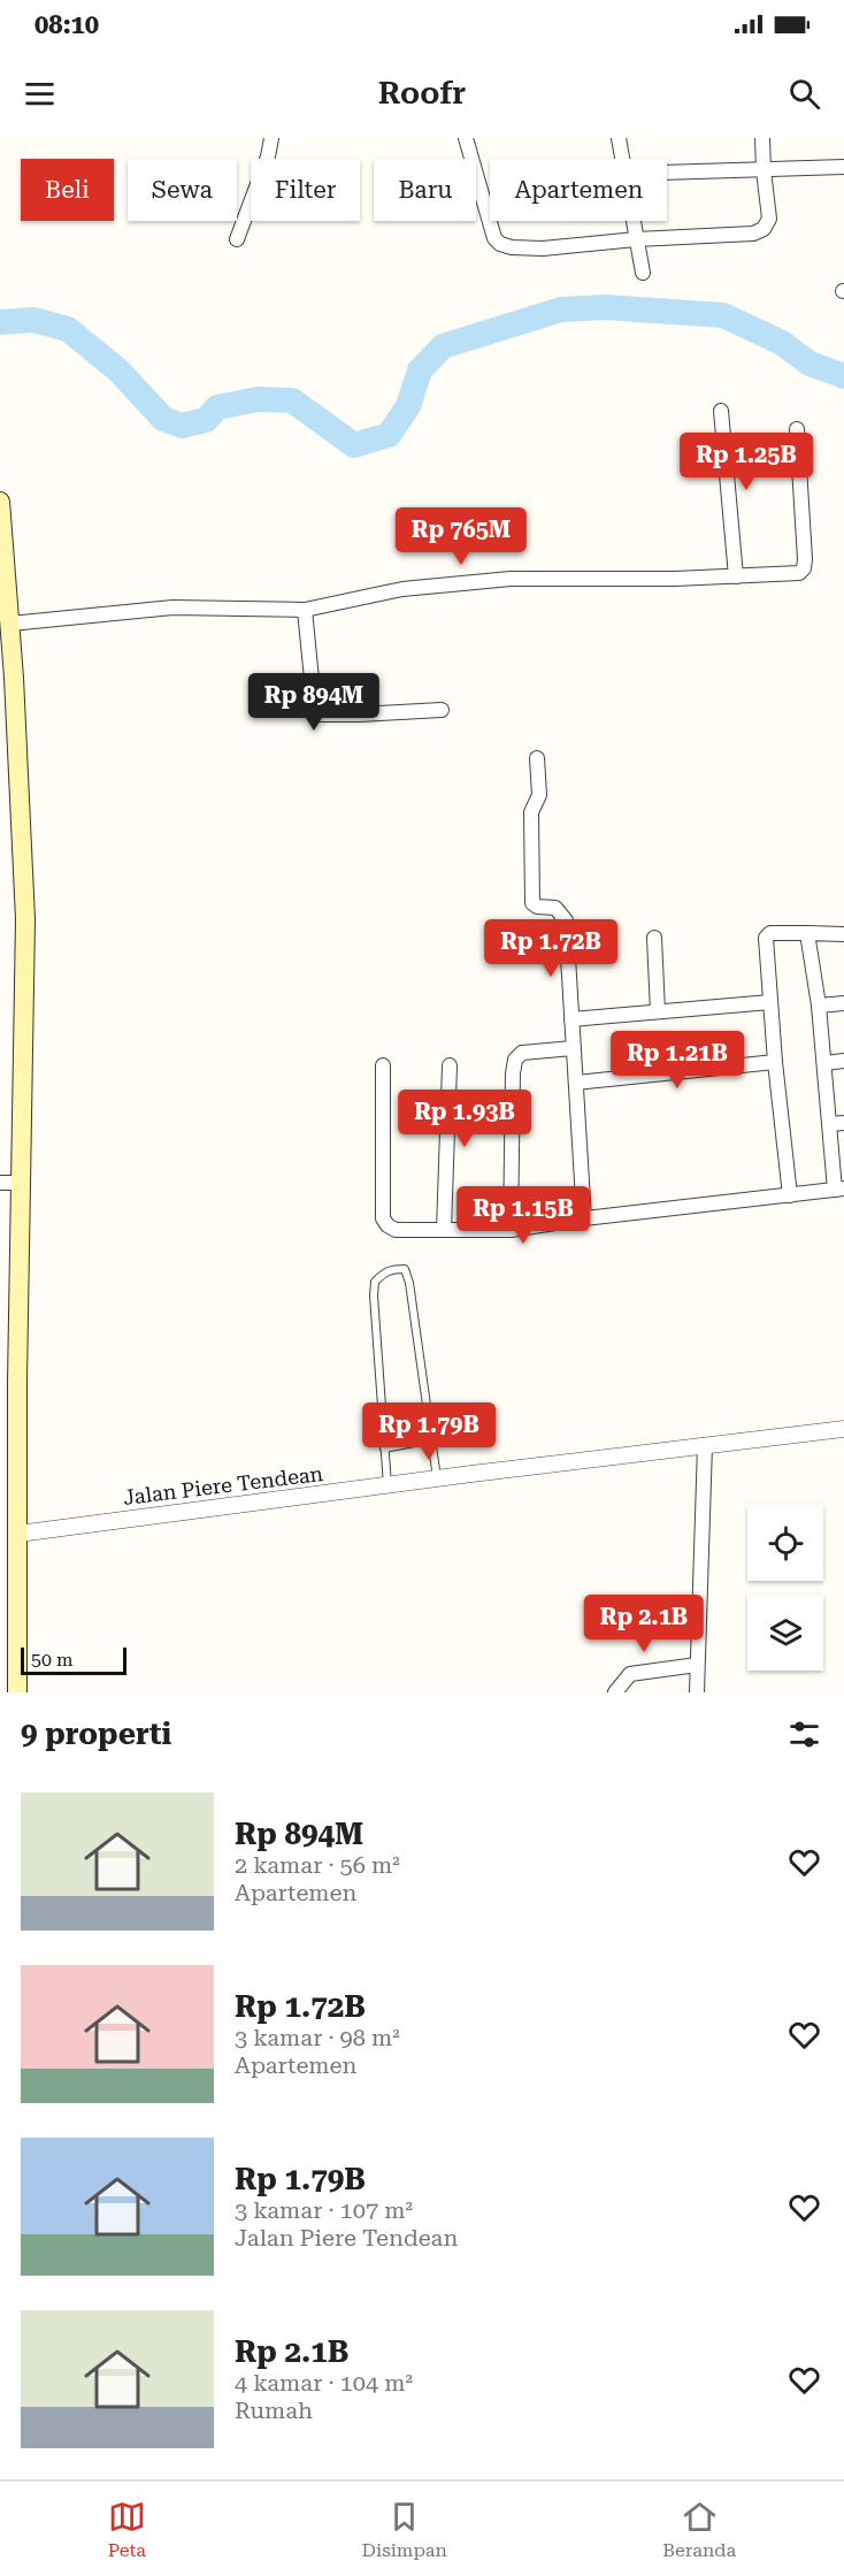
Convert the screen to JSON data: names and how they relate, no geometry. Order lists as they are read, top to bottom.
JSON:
{
  "streets": {
    "street": ["Jalan Piere Tendean"]
  },
  "scale_bar": "50 m",
  "page": {
    "status": "08:10",
    "header": "Roofr",
    "chip": [
      "Beli",
      "Sewa",
      "Filter",
      "Baru",
      "Apartemen"
    ],
    "price": [
      "Rp 1.25B",
      "Rp 765M",
      "Rp 894M",
      "Rp 1.72B",
      "Rp 1.21B",
      "Rp 1.93B",
      "Rp 1.15B",
      "Rp 1.79B",
      "Rp 2.1B"
    ],
    "scale": "50 m",
    "heading": "9 properti",
    "list": [
      {
        "name": "Rp 894M",
        "note": "2 kamar · 56 m² · Apartemen"
      },
      {
        "name": "Rp 1.72B",
        "note": "3 kamar · 98 m² · Apartemen"
      },
      {
        "name": "Rp 1.79B",
        "note": "3 kamar · 107 m² · Jalan Piere Tendean"
      },
      {
        "name": "Rp 2.1B",
        "note": "4 kamar · 104 m² · Rumah"
      }
    ],
    "tabs": ["Peta", "Disimpan", "Beranda"]
  }
}
